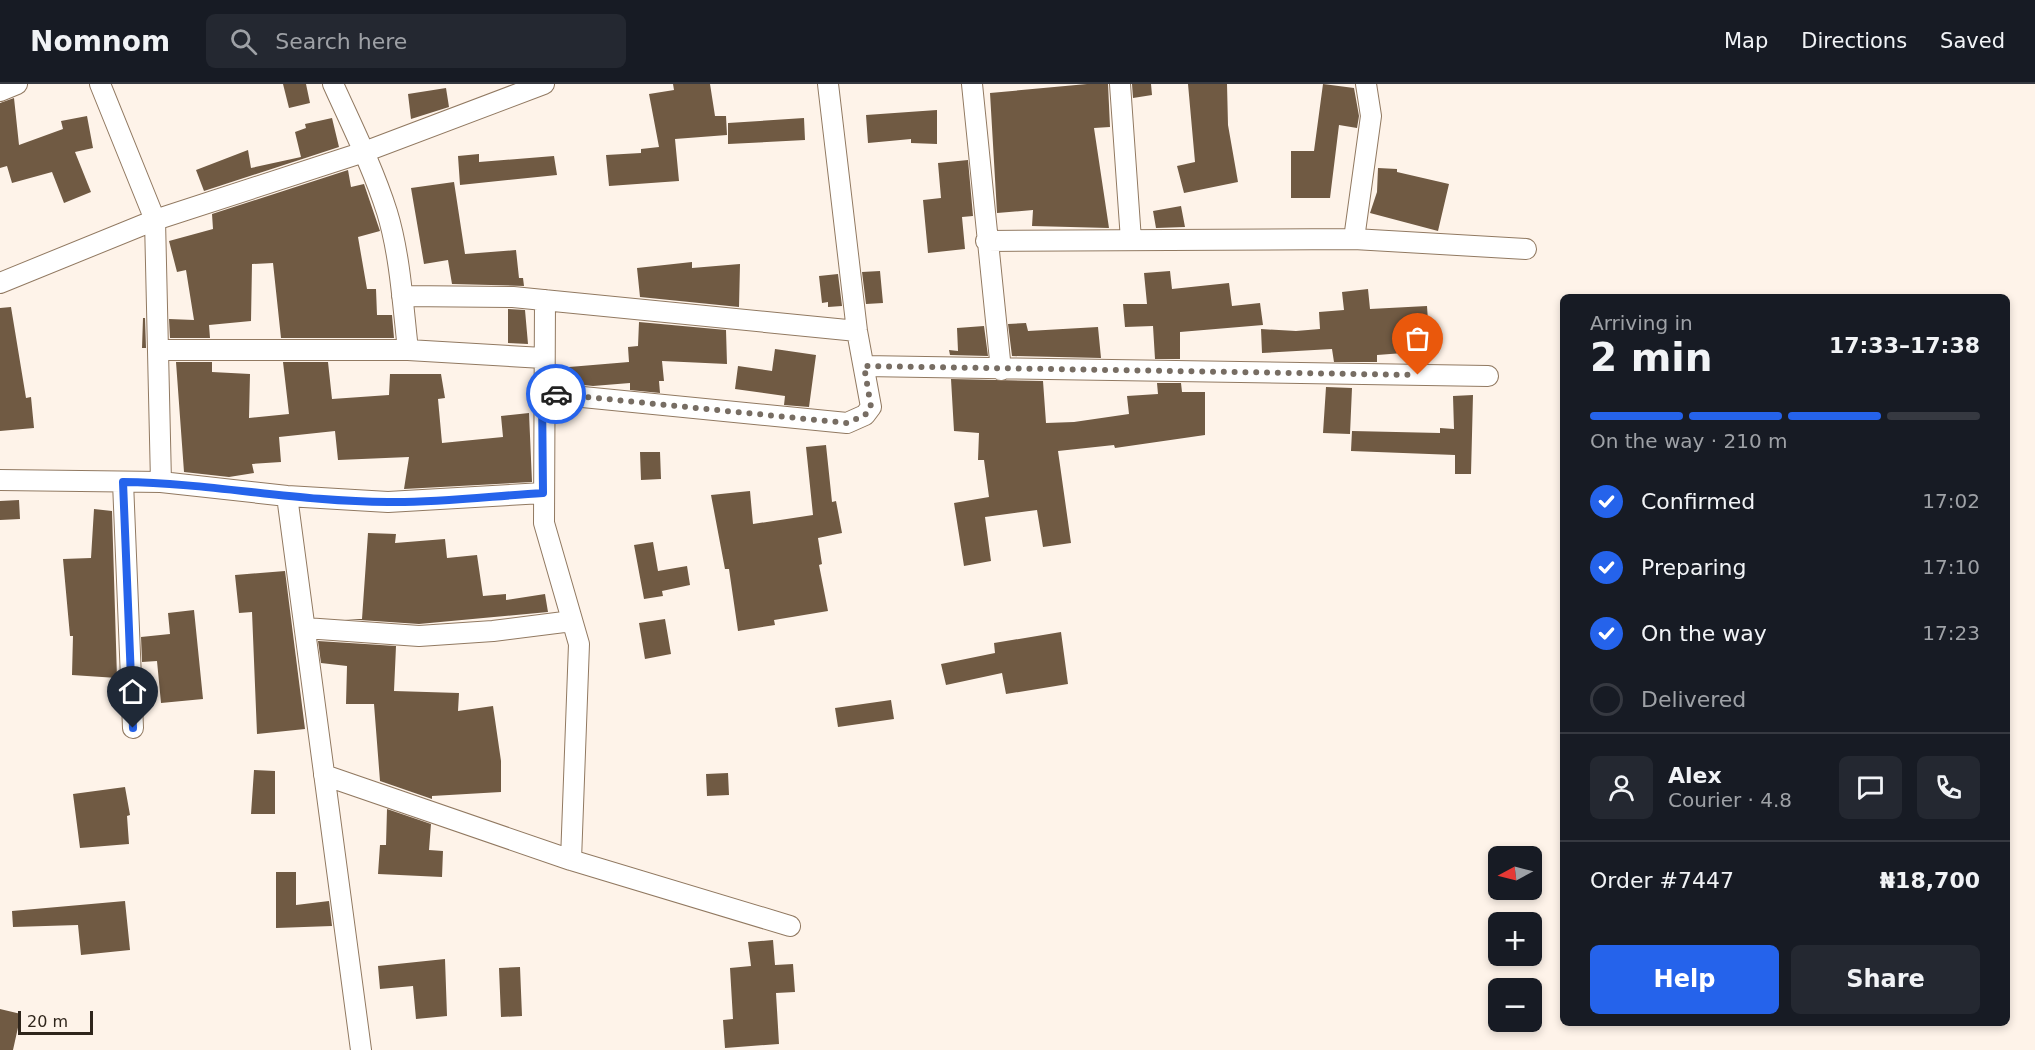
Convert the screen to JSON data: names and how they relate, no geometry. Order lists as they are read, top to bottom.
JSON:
{
  "scale_bar": "20 m",
  "north": "left",
  "page": {
    "header": "Nomnom",
    "search": "Search here",
    "nav": ["Map", "Directions", "Saved"],
    "heading": ["2 min", "Arriving in", "17:33–17:38"],
    "panel": [
      "Alex",
      "Courier · 4.8",
      "Order #7447",
      "₦18,700"
    ],
    "bar": "On the way · 210 m",
    "list": [
      ["Confirmed", "17:02"],
      ["Preparing", "17:10"],
      ["On the way", "17:23"],
      "Delivered"
    ],
    "map_buttons": ["+", "−"],
    "buttons": ["Help", "Share"],
    "scale": "20 m"
  }
}
